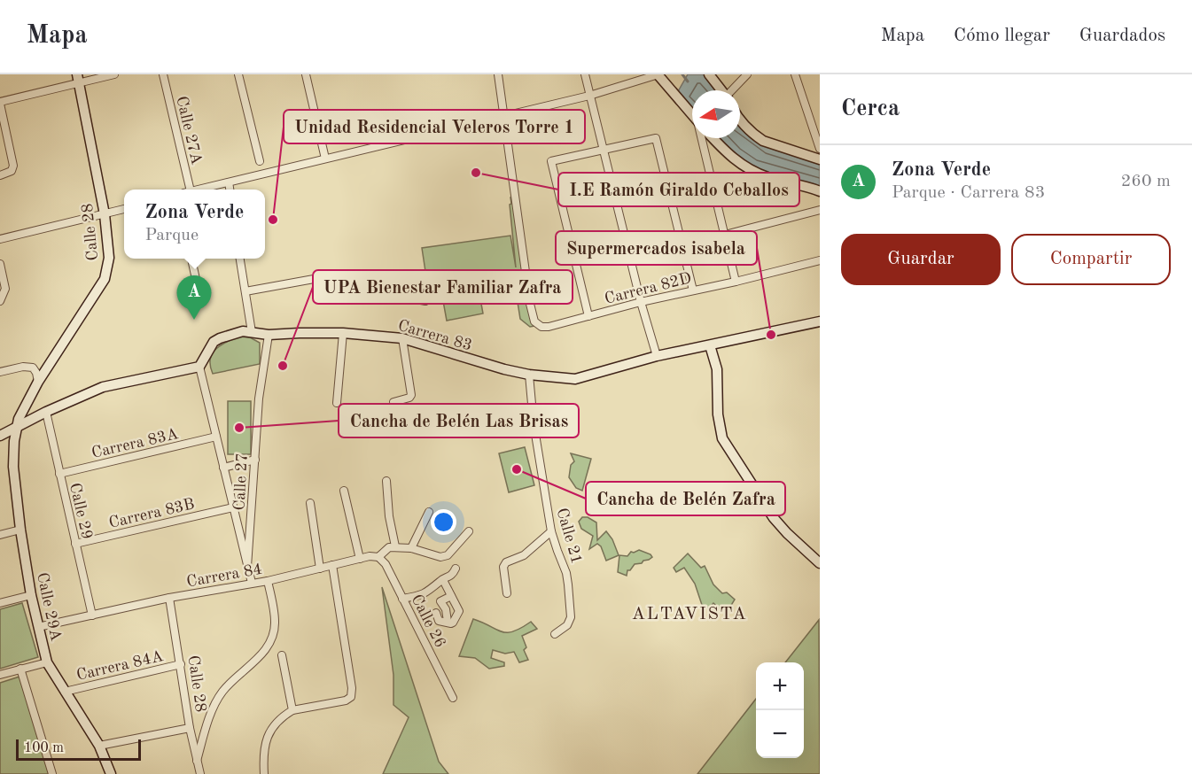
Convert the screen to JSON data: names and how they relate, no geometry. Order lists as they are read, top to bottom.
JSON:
{
  "streets": {
    "street": [
      "Calle 27A",
      "Calle 28",
      "Carrera 82D",
      "Carrera 83",
      "Carrera 83A",
      "Calle 27",
      "Calle 29",
      "Carrera 83B",
      "Calle 21",
      "Carrera 84",
      "Calle 29A",
      "Calle 26",
      "Carrera 84A"
    ]
  },
  "crossings": [
    ["Calle 28", "Carrera 84"],
    ["Calle 28", "Calle 29A"],
    ["Calle 28", "Carrera 84A"],
    ["Carrera 83", "Calle 27"],
    ["Carrera 83", "Calle 21"],
    ["Carrera 83A", "Calle 29"],
    ["Calle 29", "Carrera 83B"],
    ["Calle 29", "Carrera 84"],
    ["Carrera 84", "Calle 29A"],
    ["Carrera 84", "Calle 26"],
    ["Calle 29A", "Carrera 84A"]
  ],
  "districts": ["ALTAVISTA"],
  "places": [
    "I.E Ramón Giraldo Ceballos",
    "Unidad Residencial Veleros Torre 1",
    "Supermercados isabela",
    "UPA Bienestar Familiar Zafra",
    "Cancha de Belén Las Brisas",
    "Cancha de Belén Zafra"
  ],
  "scale_bar": "100 m",
  "north": "left",
  "page": {
    "header": "Mapa",
    "nav": ["Mapa", "Cómo llegar", "Guardados"],
    "heading": "Cerca",
    "list": [
      {
        "mark": "A",
        "name": "Zona Verde",
        "note": "Parque · Carrera 83",
        "value": "260 m"
      }
    ],
    "popup": ["Zona Verde", "Parque"],
    "buttons": ["Guardar", "Compartir"],
    "pins": "A",
    "map_buttons": ["+", "−"],
    "scale": "100 m"
  }
}
